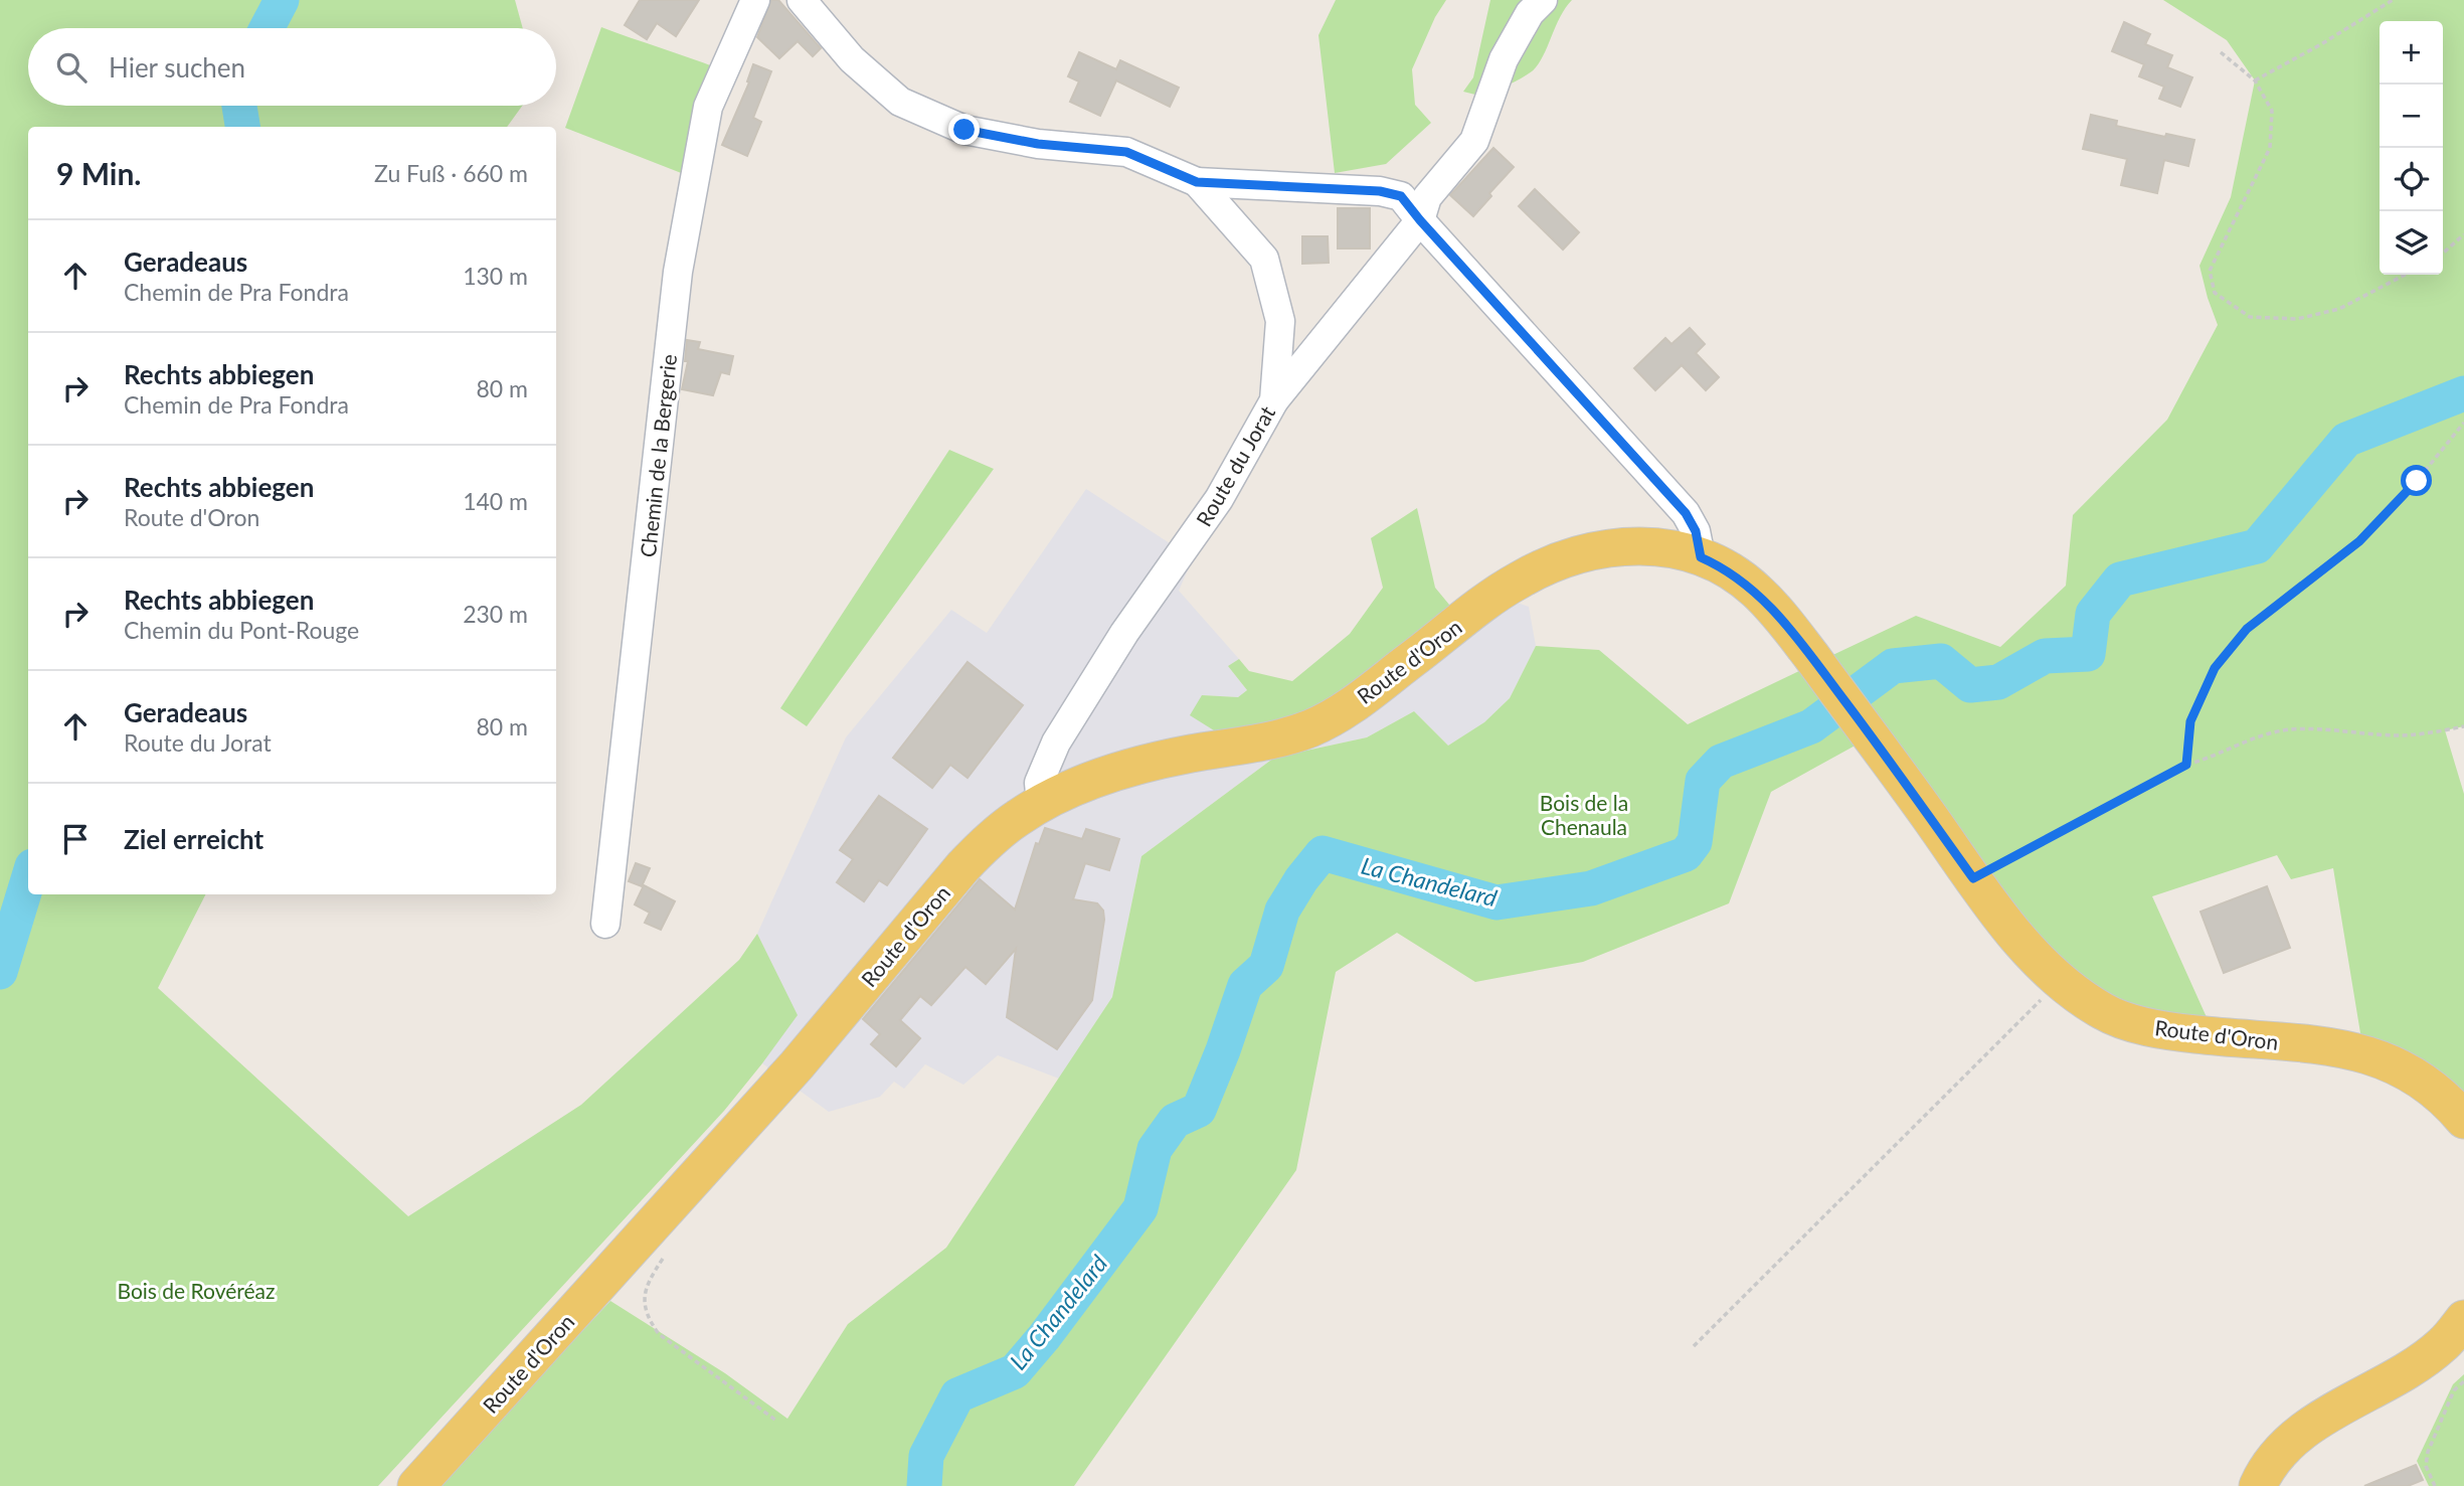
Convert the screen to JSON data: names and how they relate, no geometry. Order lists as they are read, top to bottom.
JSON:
{
  "streets": {
    "main road": ["Route d'Oron"],
    "street": ["Chemin de la Bergerie", "Route du Jorat"]
  },
  "crossings": [
    ["Route du Jorat", "Route d'Oron"]
  ],
  "water": ["La Chandelard"],
  "parks": ["Bois de la Chenaula", "Bois de Rovéréaz"],
  "page": {
    "map_buttons": ["+", "−"],
    "search": "Hier suchen",
    "heading": ["9 Min.", "Zu Fuß · 660 m"],
    "list": [
      ["Geradeaus", "Chemin de Pra Fondra", "130 m"],
      ["Rechts abbiegen", "Chemin de Pra Fondra", "80 m"],
      ["Rechts abbiegen", "Route d'Oron", "140 m"],
      ["Rechts abbiegen", "Chemin du Pont-Rouge", "230 m"],
      ["Geradeaus", "Route du Jorat", "80 m"],
      "Ziel erreicht"
    ]
  }
}
